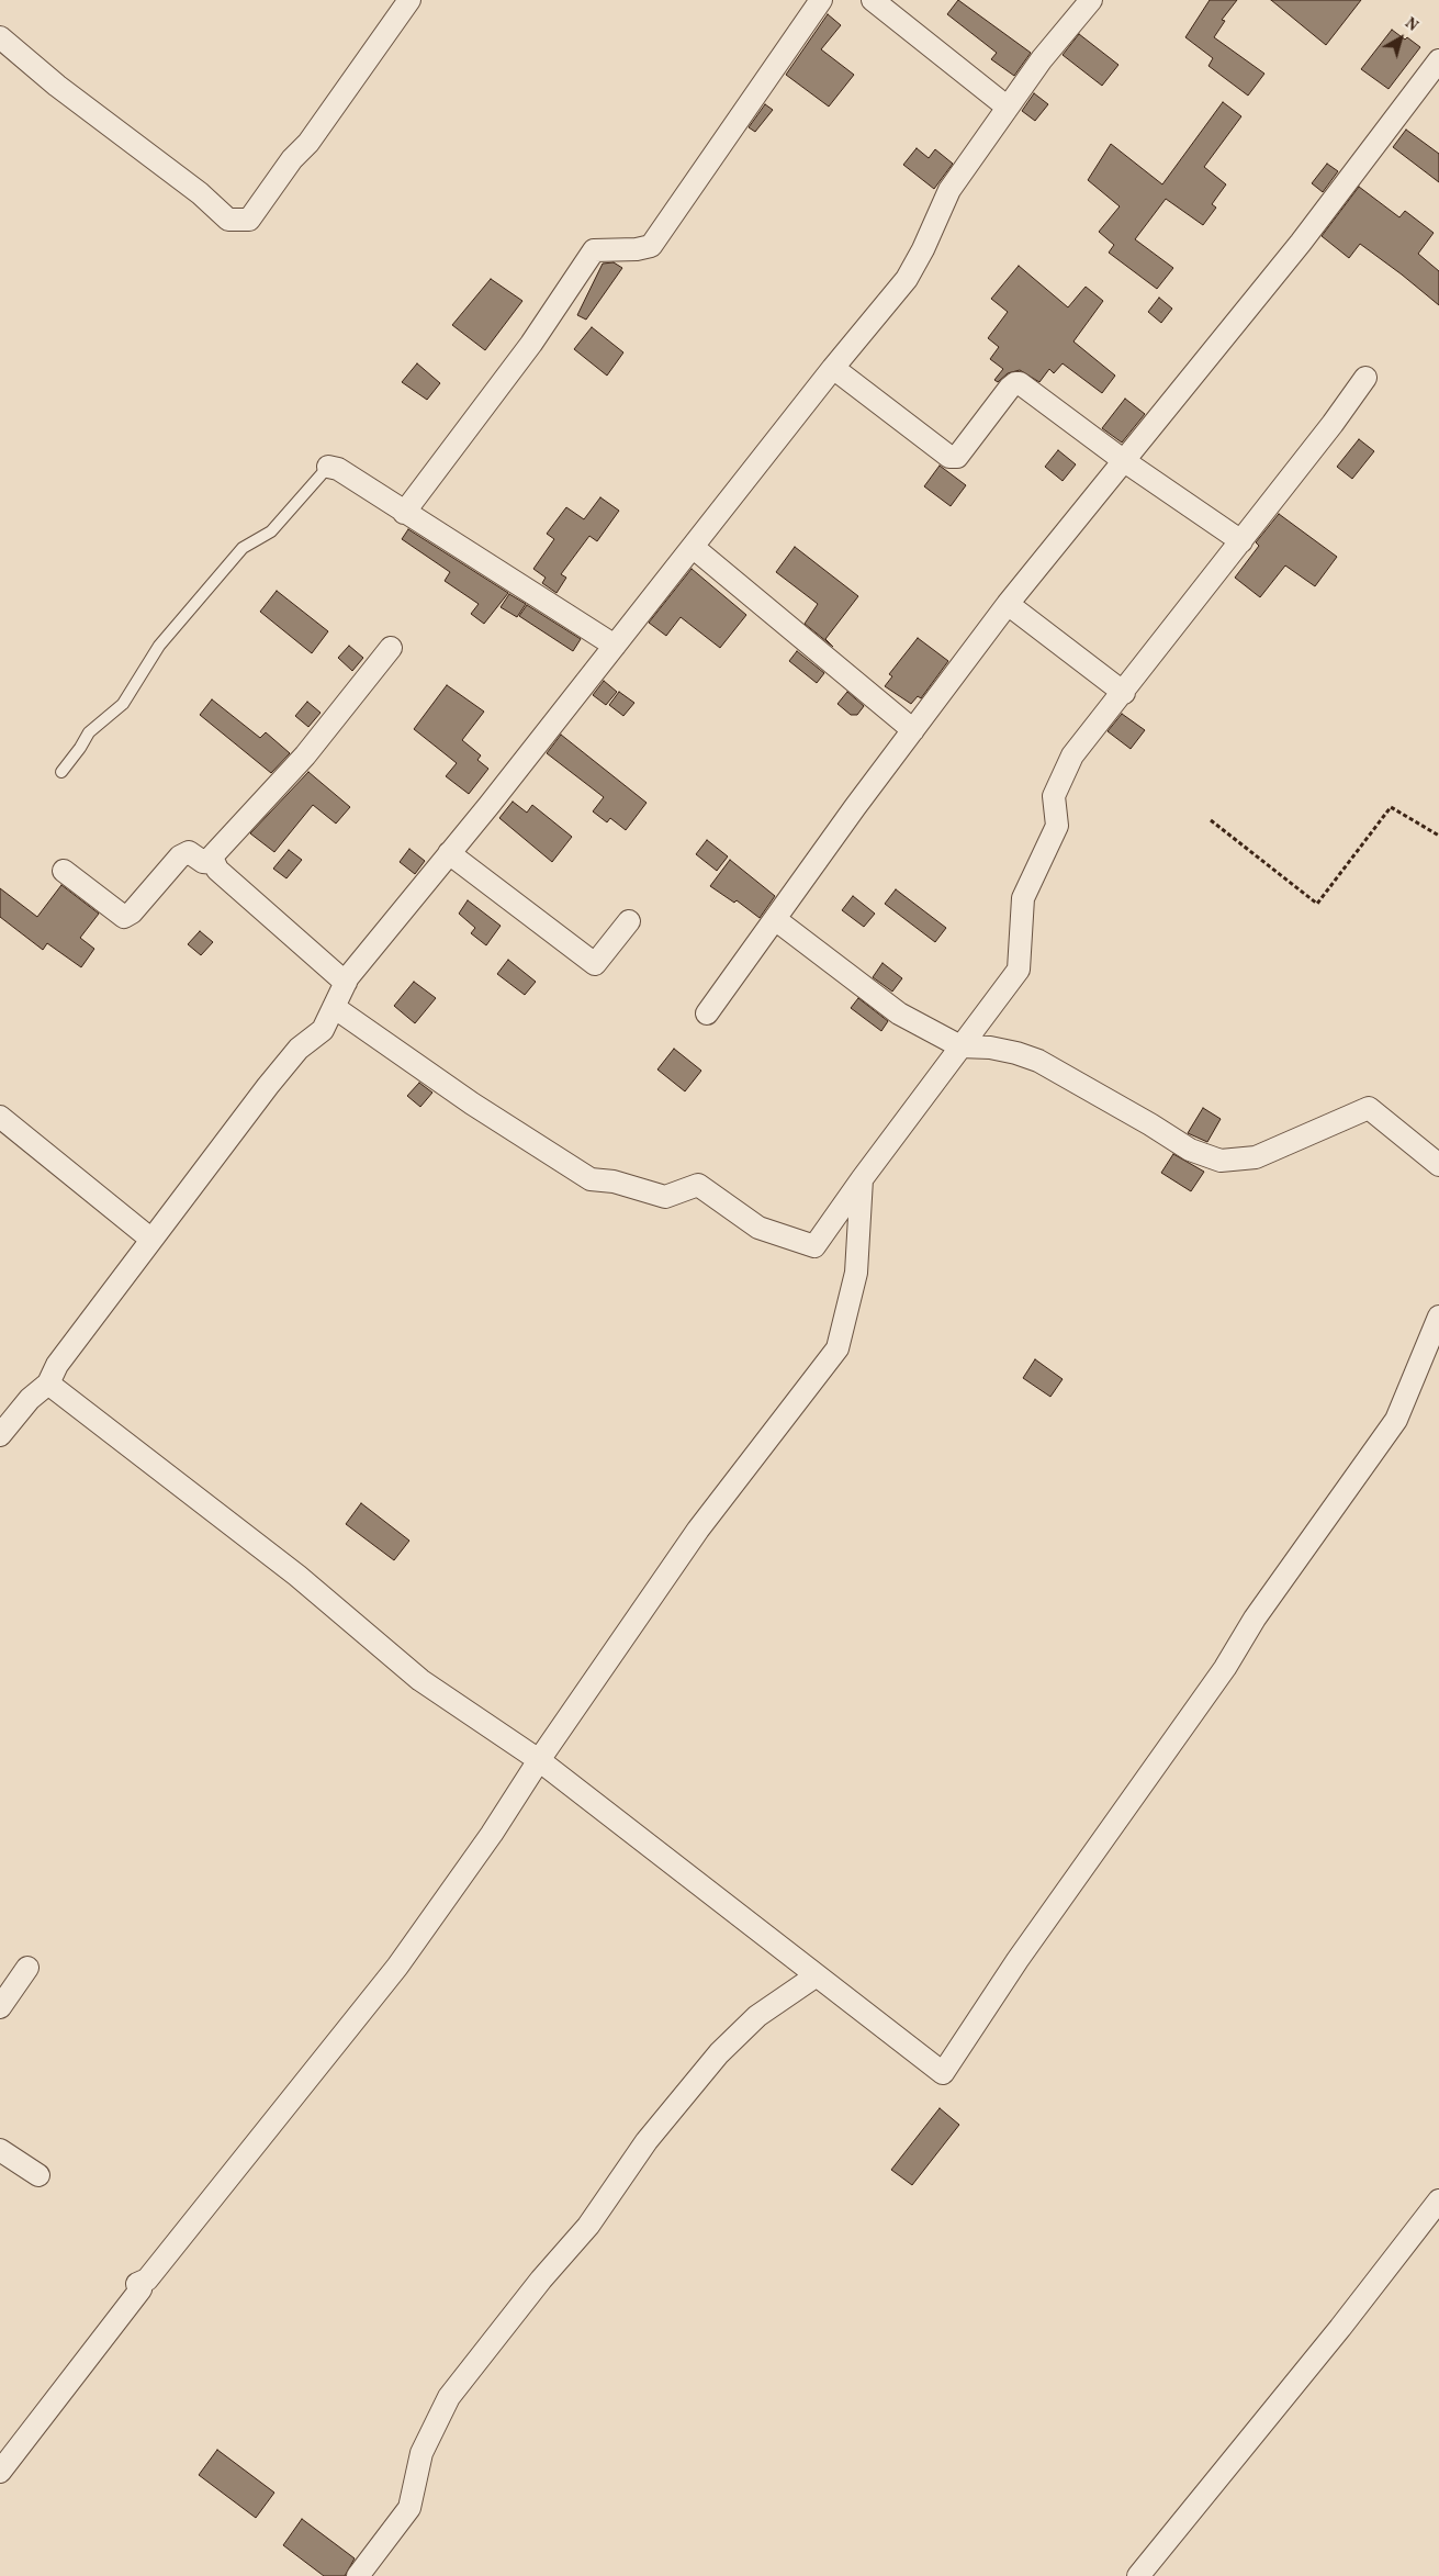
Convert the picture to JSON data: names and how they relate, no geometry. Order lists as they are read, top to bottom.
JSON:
{
  "north": "top right"
}
